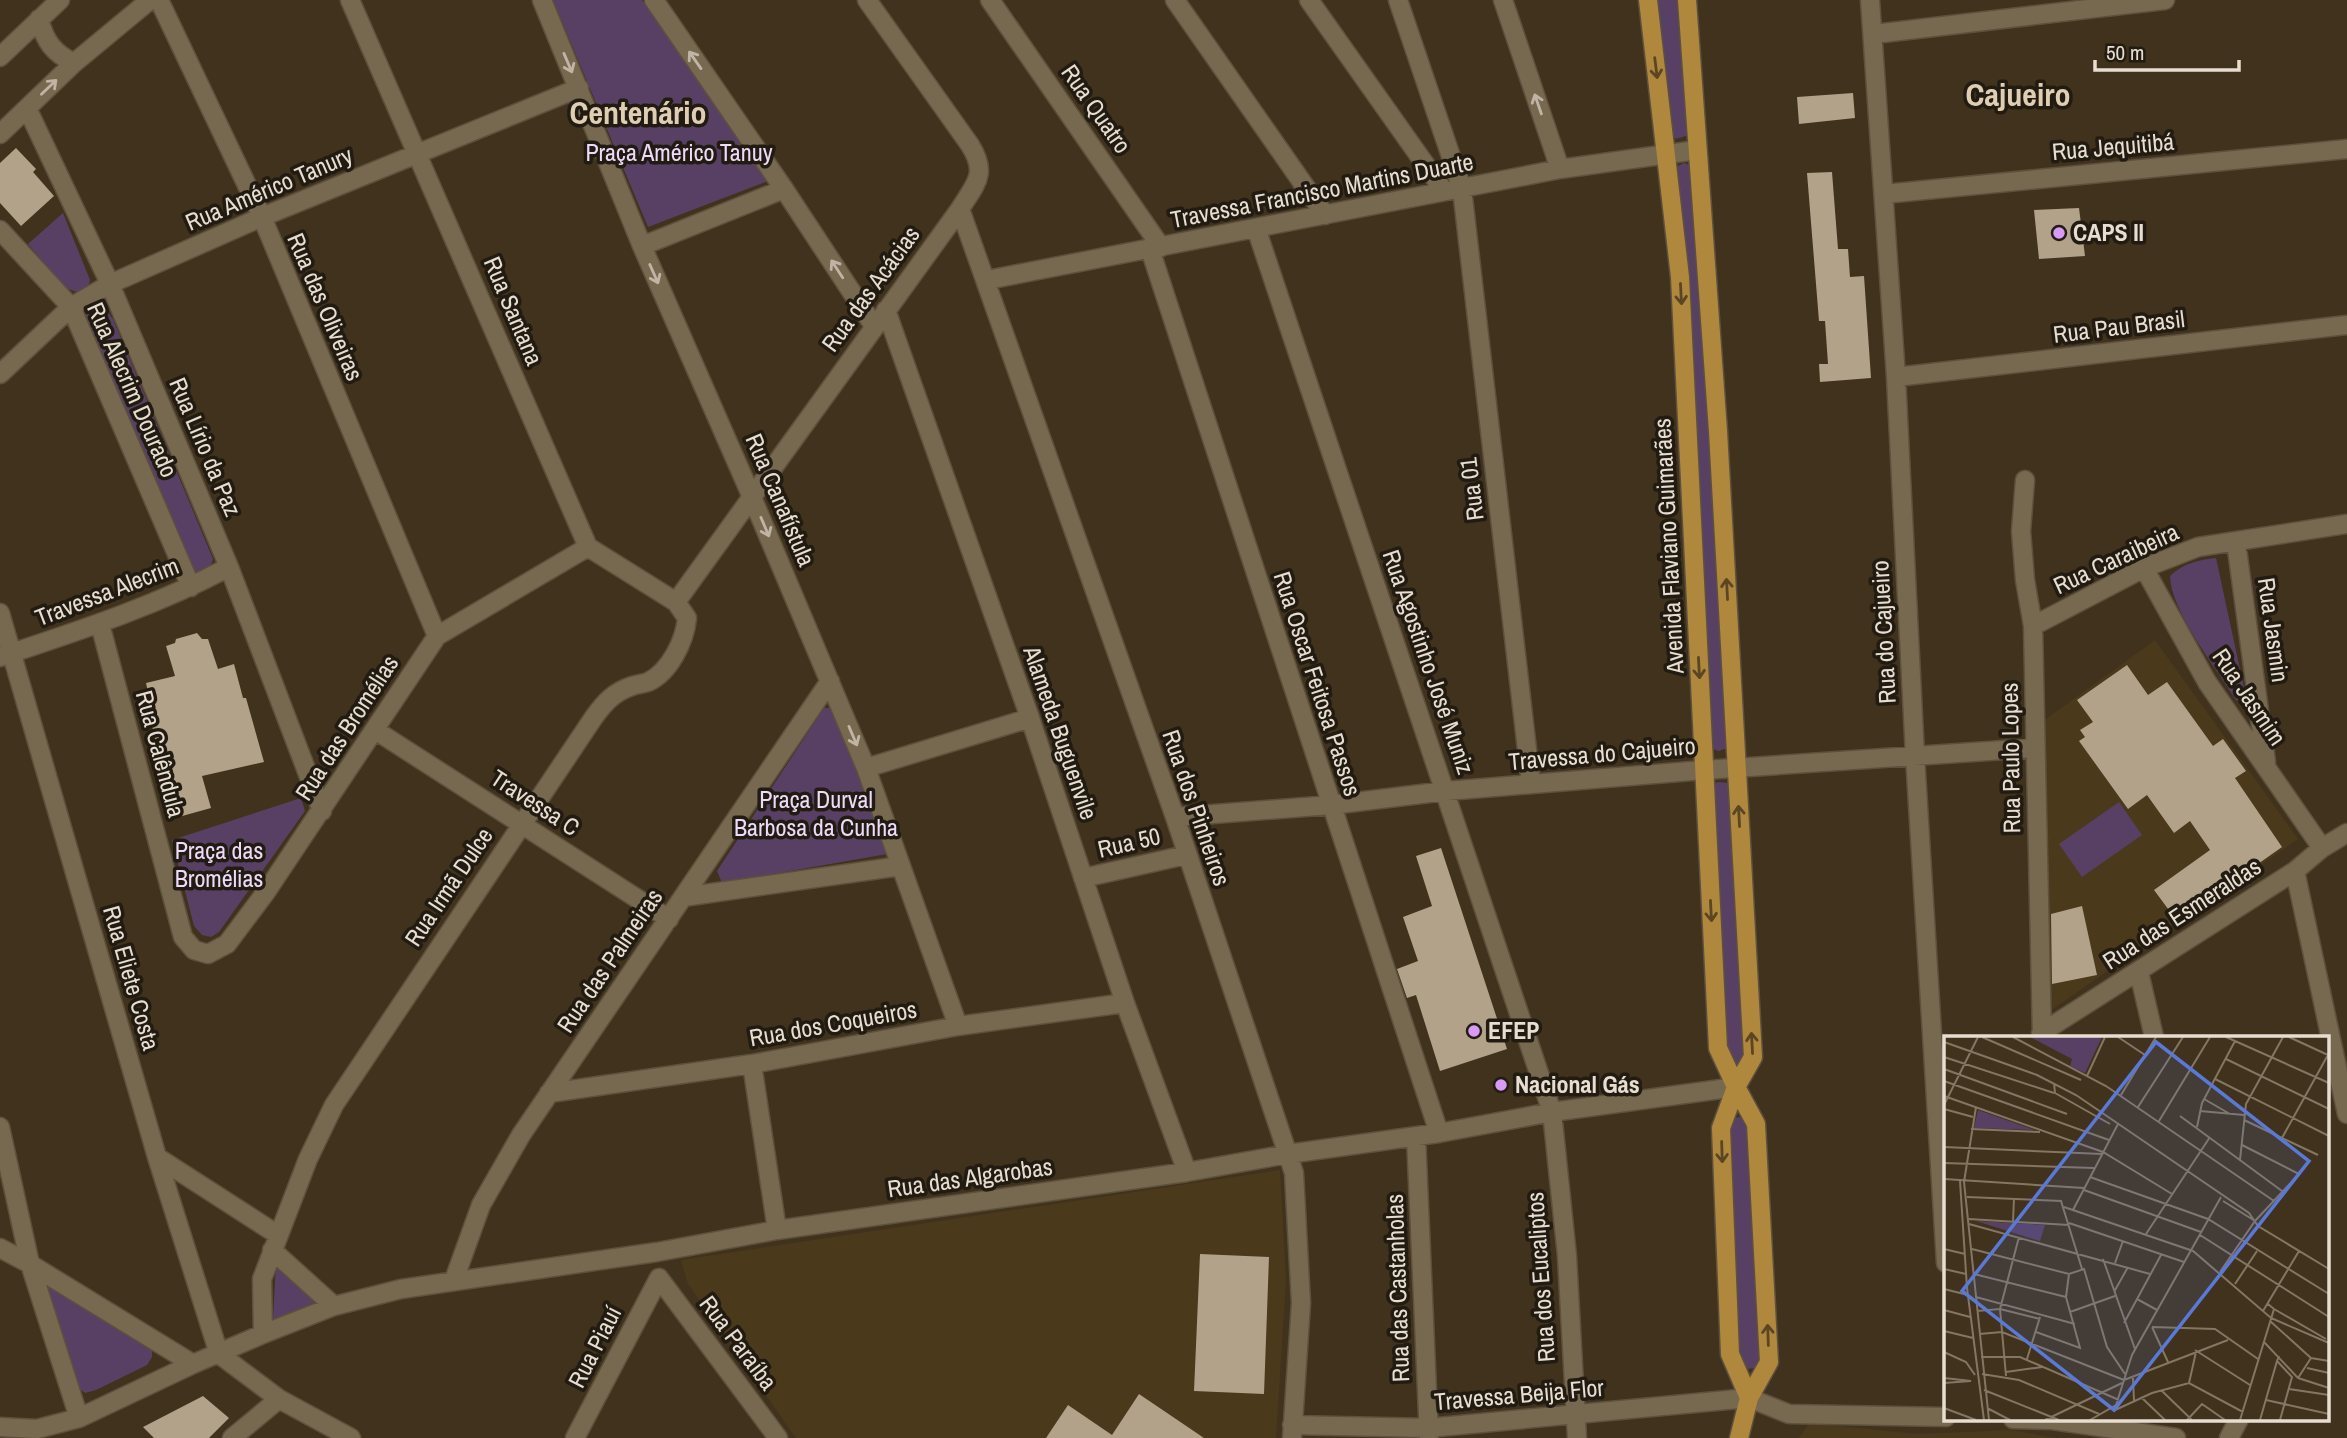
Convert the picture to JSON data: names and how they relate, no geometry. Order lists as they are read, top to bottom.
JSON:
{
  "streets": {
    "main road": ["Avenida Flaviano Guimarães"],
    "street": [
      "Rua Quatro",
      "Rua Jequitibá",
      "Rua Américo Tanury",
      "Travessa Francisco Martins Duarte",
      "Rua das Acácias",
      "Rua das Oliveiras",
      "Rua Santana",
      "Rua Pau Brasil",
      "Rua Alecrim Dourado",
      "Rua Lírio da Paz",
      "Rua 01",
      "Rua Canafístula",
      "Rua Caraibeira",
      "Travessa Alecrim",
      "Rua Jasmin",
      "Rua do Cajueiro",
      "Rua Agostinho José Muniz",
      "Rua Oscar Feitosa Passos",
      "Rua Jasmim",
      "Rua das Bromélias",
      "Alameda Buguenvile",
      "Rua Calêndula",
      "Travessa do Cajueiro",
      "Rua Paulo Lopes",
      "Travessa C",
      "Rua dos Pinheiros",
      "Rua 50",
      "Rua Irmã Dulce",
      "Rua das Esmeraldas",
      "Rua das Palmeiras",
      "Rua Eliete Costa",
      "Rua dos Coqueiros",
      "Rua das Algarobas",
      "Rua dos Eucaliptos",
      "Rua das Castanholas",
      "Rua Paraíba",
      "Rua Piauí",
      "Travessa Beija Flor"
    ]
  },
  "crossings": [
    ["Rua Quatro", "Travessa Francisco Martins Duarte"],
    ["Rua Quatro", "Rua Oscar Feitosa Passos"],
    ["Rua Jequitibá", "Rua do Cajueiro"],
    ["Rua Américo Tanury", "Rua das Oliveiras"],
    ["Rua Américo Tanury", "Rua Santana"],
    ["Rua Américo Tanury", "Rua Alecrim Dourado"],
    ["Rua Américo Tanury", "Rua Lírio da Paz"],
    ["Rua Américo Tanury", "Rua Canafístula"],
    ["Travessa Francisco Martins Duarte", "Rua 01"],
    ["Travessa Francisco Martins Duarte", "Avenida Flaviano Guimarães"],
    ["Travessa Francisco Martins Duarte", "Rua Agostinho José Muniz"],
    ["Travessa Francisco Martins Duarte", "Rua Oscar Feitosa Passos"],
    ["Travessa Francisco Martins Duarte", "Rua dos Pinheiros"],
    ["Rua das Acácias", "Rua Canafístula"],
    ["Rua das Acácias", "Alameda Buguenvile"],
    ["Rua das Acácias", "Rua dos Pinheiros"],
    ["Rua das Acácias", "Rua Irmã Dulce"],
    ["Rua das Oliveiras", "Rua das Bromélias"],
    ["Rua Santana", "Rua das Bromélias"],
    ["Rua Pau Brasil", "Rua do Cajueiro"],
    ["Rua Alecrim Dourado", "Travessa Alecrim"],
    ["Rua Lírio da Paz", "Travessa Alecrim"],
    ["Rua Lírio da Paz", "Rua das Bromélias"],
    ["Rua 01", "Travessa do Cajueiro"],
    ["Rua Canafístula", "Rua das Palmeiras"],
    ["Rua Canafístula", "Rua dos Coqueiros"],
    ["Avenida Flaviano Guimarães", "Travessa do Cajueiro"],
    ["Avenida Flaviano Guimarães", "Rua das Algarobas"],
    ["Avenida Flaviano Guimarães", "Travessa Beija Flor"],
    ["Rua Caraibeira", "Rua Jasmin"],
    ["Rua Caraibeira", "Rua Jasmim"],
    ["Rua Caraibeira", "Rua Paulo Lopes"],
    ["Travessa Alecrim", "Rua Calêndula"],
    ["Travessa Alecrim", "Rua Eliete Costa"],
    ["Rua Jasmin", "Rua Jasmim"],
    ["Rua do Cajueiro", "Travessa do Cajueiro"],
    ["Rua Agostinho José Muniz", "Travessa do Cajueiro"],
    ["Rua Agostinho José Muniz", "Rua das Algarobas"],
    ["Rua Agostinho José Muniz", "Rua dos Eucaliptos"],
    ["Rua Oscar Feitosa Passos", "Travessa do Cajueiro"],
    ["Rua Oscar Feitosa Passos", "Rua das Algarobas"],
    ["Rua Jasmim", "Rua das Esmeraldas"],
    ["Rua das Bromélias", "Rua Calêndula"],
    ["Rua das Bromélias", "Travessa C"],
    ["Alameda Buguenvile", "Rua 50"],
    ["Alameda Buguenvile", "Rua dos Coqueiros"],
    ["Alameda Buguenvile", "Rua das Algarobas"],
    ["Travessa do Cajueiro", "Rua Paulo Lopes"],
    ["Travessa do Cajueiro", "Rua dos Pinheiros"],
    ["Rua Paulo Lopes", "Rua das Esmeraldas"],
    ["Travessa C", "Rua Irmã Dulce"],
    ["Travessa C", "Rua das Palmeiras"],
    ["Rua dos Pinheiros", "Rua 50"],
    ["Rua dos Pinheiros", "Rua das Algarobas"],
    ["Rua dos Pinheiros", "Travessa Beija Flor"],
    ["Rua Irmã Dulce", "Rua das Algarobas"],
    ["Rua das Palmeiras", "Rua dos Coqueiros"],
    ["Rua das Palmeiras", "Rua das Algarobas"],
    ["Rua Eliete Costa", "Rua das Algarobas"],
    ["Rua das Algarobas", "Rua dos Eucaliptos"],
    ["Rua das Algarobas", "Rua das Castanholas"],
    ["Rua dos Eucaliptos", "Travessa Beija Flor"],
    ["Rua das Castanholas", "Travessa Beija Flor"],
    ["Rua Paraíba", "Rua Piauí"]
  ],
  "one_way": ["Rua Canafístula"],
  "districts": ["Cajueiro", "Centenário"],
  "parks": ["Praça Américo Tanuy", "Praça Durval Barbosa da Cunha", "Praça das Bromélias"],
  "places": ["CAPS II", "EFEP", "Nacional Gás"],
  "scale_bar": "50 m"
}
